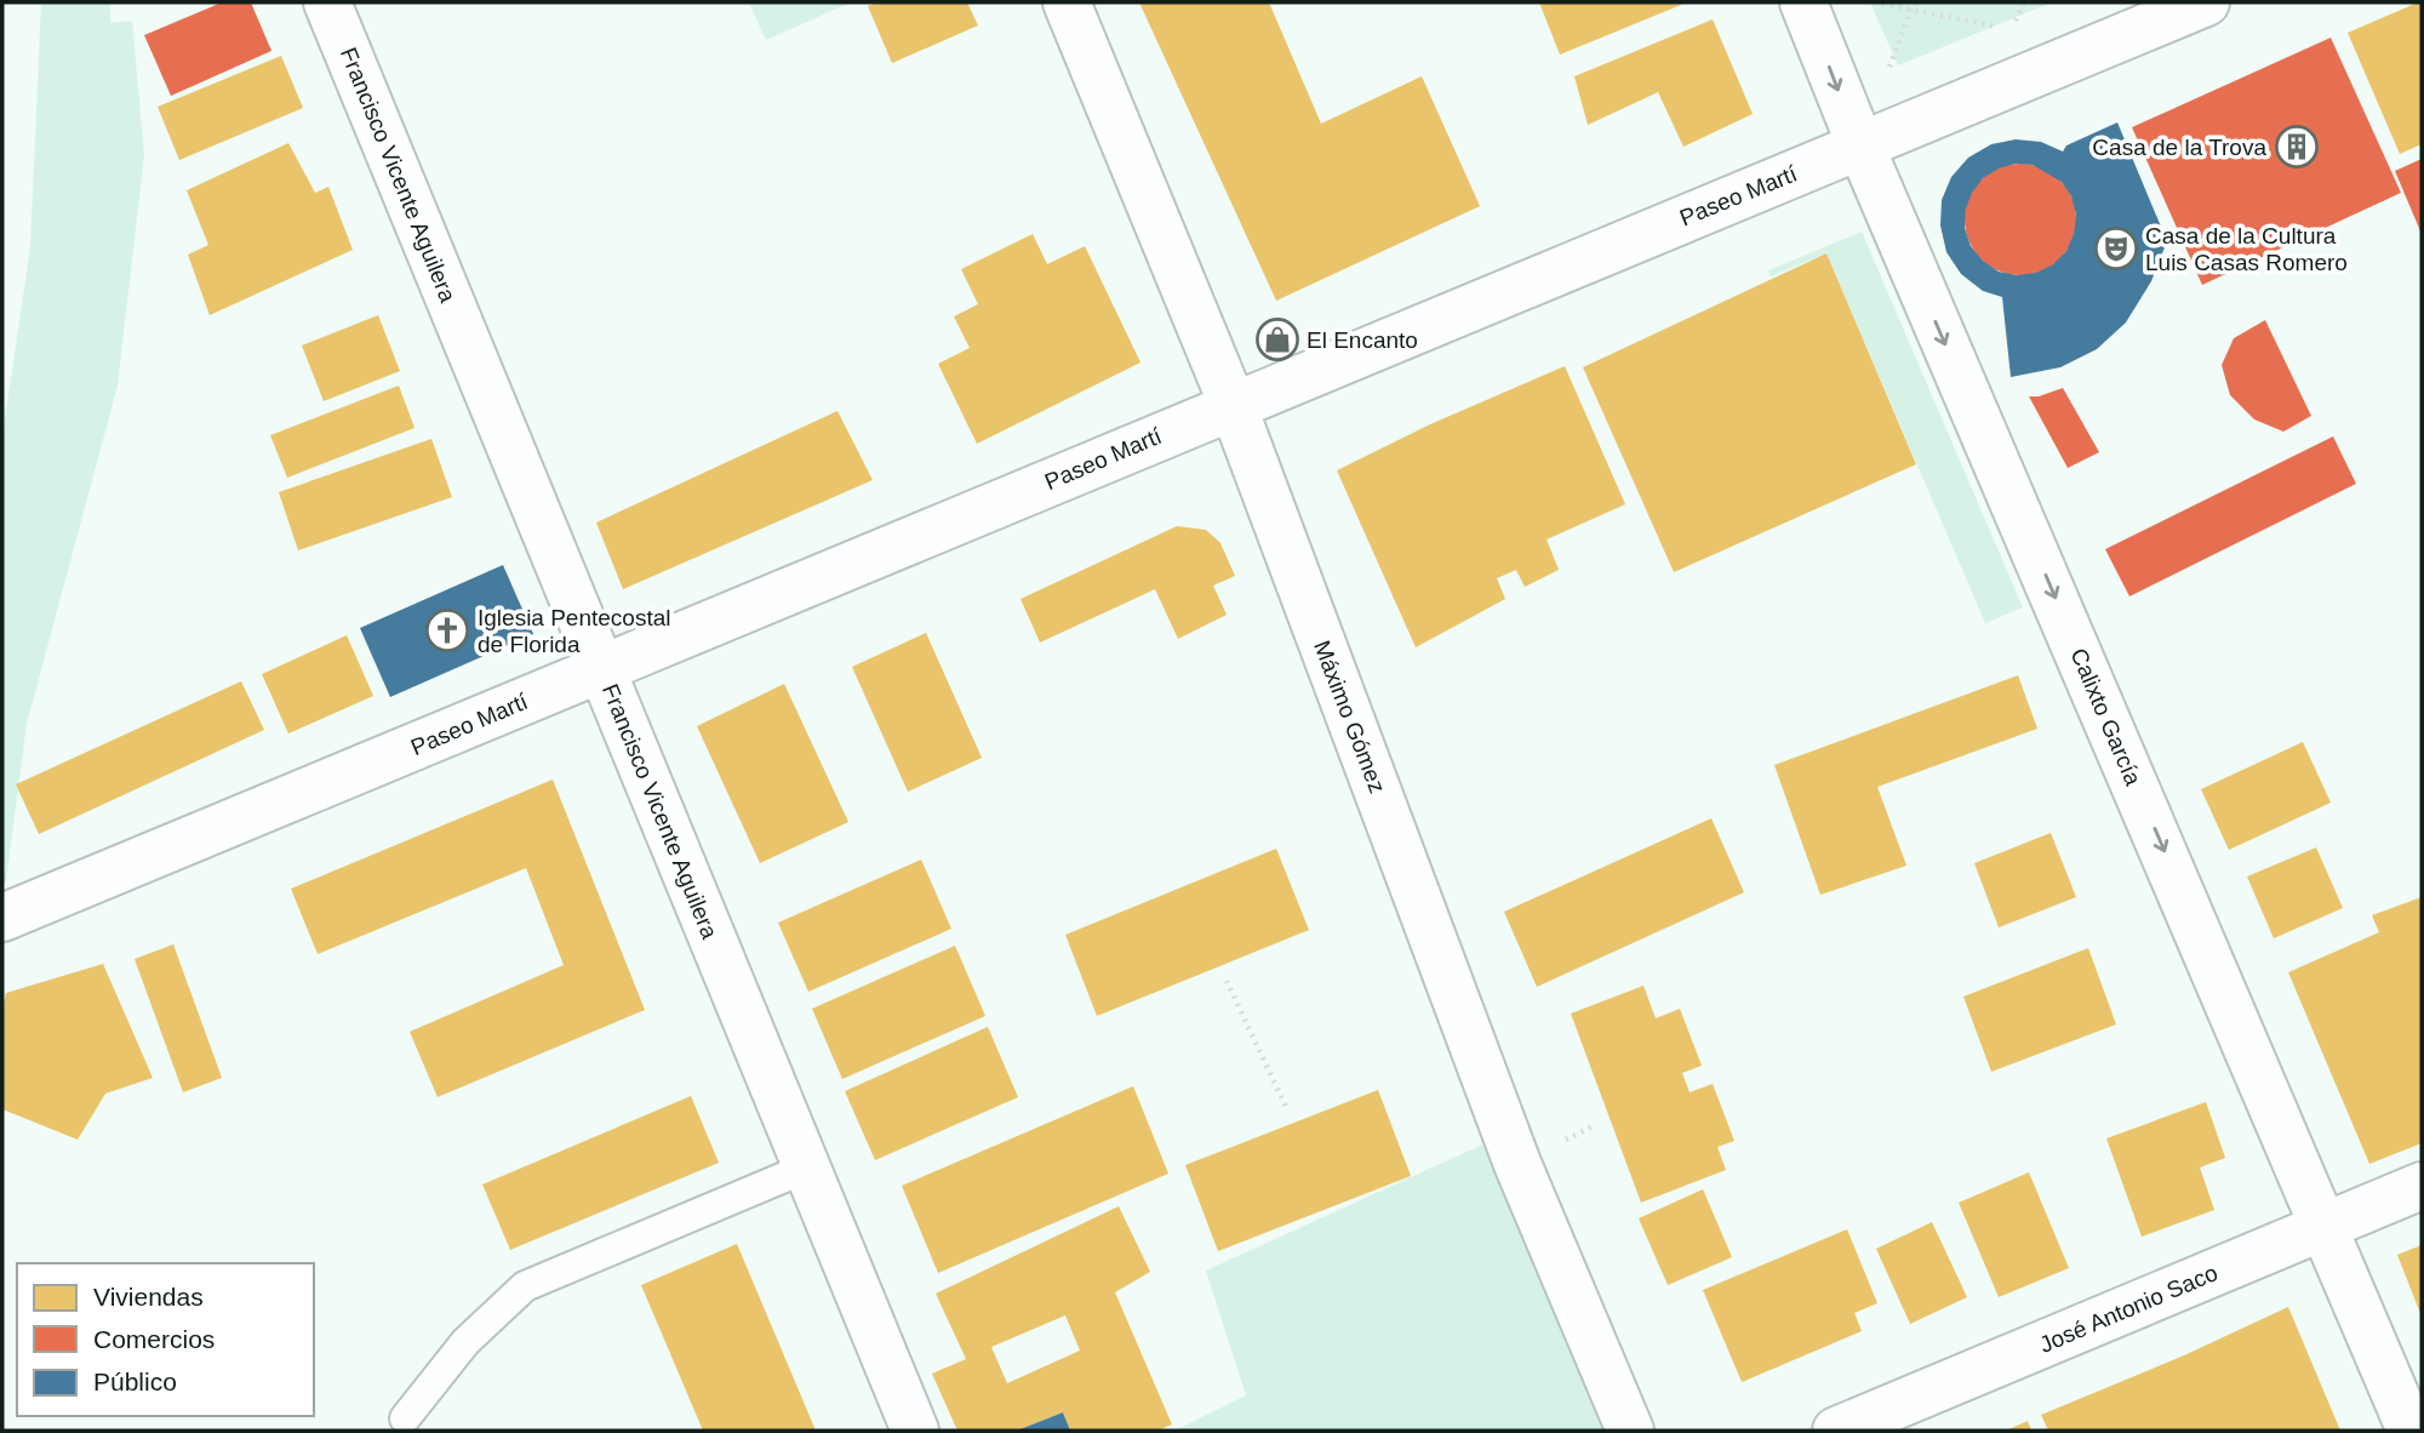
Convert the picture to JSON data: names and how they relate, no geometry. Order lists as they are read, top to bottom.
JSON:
{
  "streets": {
    "street": [
      "Francisco Vicente Aguilera",
      "Paseo Martí",
      "Máximo Gómez",
      "Calixto García",
      "José Antonio Saco"
    ]
  },
  "crossings": [
    ["Francisco Vicente Aguilera", "Paseo Martí"],
    ["Paseo Martí", "Máximo Gómez"],
    ["Paseo Martí", "Calixto García"],
    ["Calixto García", "José Antonio Saco"]
  ],
  "one_way": ["Calixto García"],
  "places": {
    "building": ["Casa de la Trova"],
    "theatre": ["Casa de la Cultura Luis Casas Romero"],
    "shop": ["El Encanto"],
    "church": ["Iglesia Pentecostal de Florida"]
  },
  "legend": ["Viviendas", "Comercios", "Público"]
}
